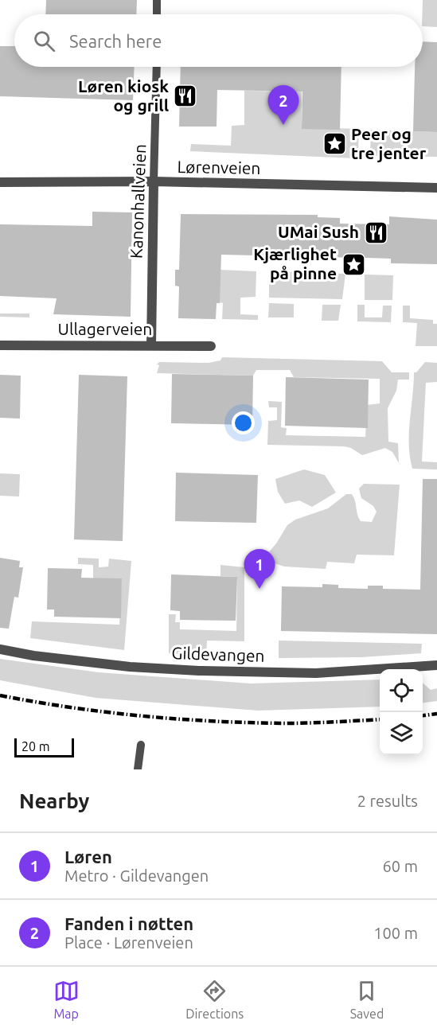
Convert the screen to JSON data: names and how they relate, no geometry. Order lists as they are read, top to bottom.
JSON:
{
  "streets": {
    "street": [
      "Lørenveien",
      "Kanonhallveien",
      "Ullagerveien",
      "Gildevangen"
    ]
  },
  "crossings": [
    ["Lørenveien", "Kanonhallveien"],
    ["Kanonhallveien", "Ullagerveien"]
  ],
  "places": {
    "restaurant": ["Løren kiosk og grill", "UMai Sush"],
    "place": ["Peer og tre jenter", "Kjærlighet på pinne"]
  },
  "scale_bar": "20 m",
  "page": {
    "search": "Search here",
    "pins": ["2", "1"],
    "scale": "20 m",
    "heading": ["Nearby", "2 results"],
    "list": [
      {
        "mark": "1",
        "name": "Løren",
        "note": "Metro · Gildevangen",
        "value": "60 m"
      },
      {
        "mark": "2",
        "name": "Fanden i nøtten",
        "note": "Place · Lørenveien",
        "value": "100 m"
      }
    ],
    "nav": ["Map", "Directions", "Saved"]
  }
}
